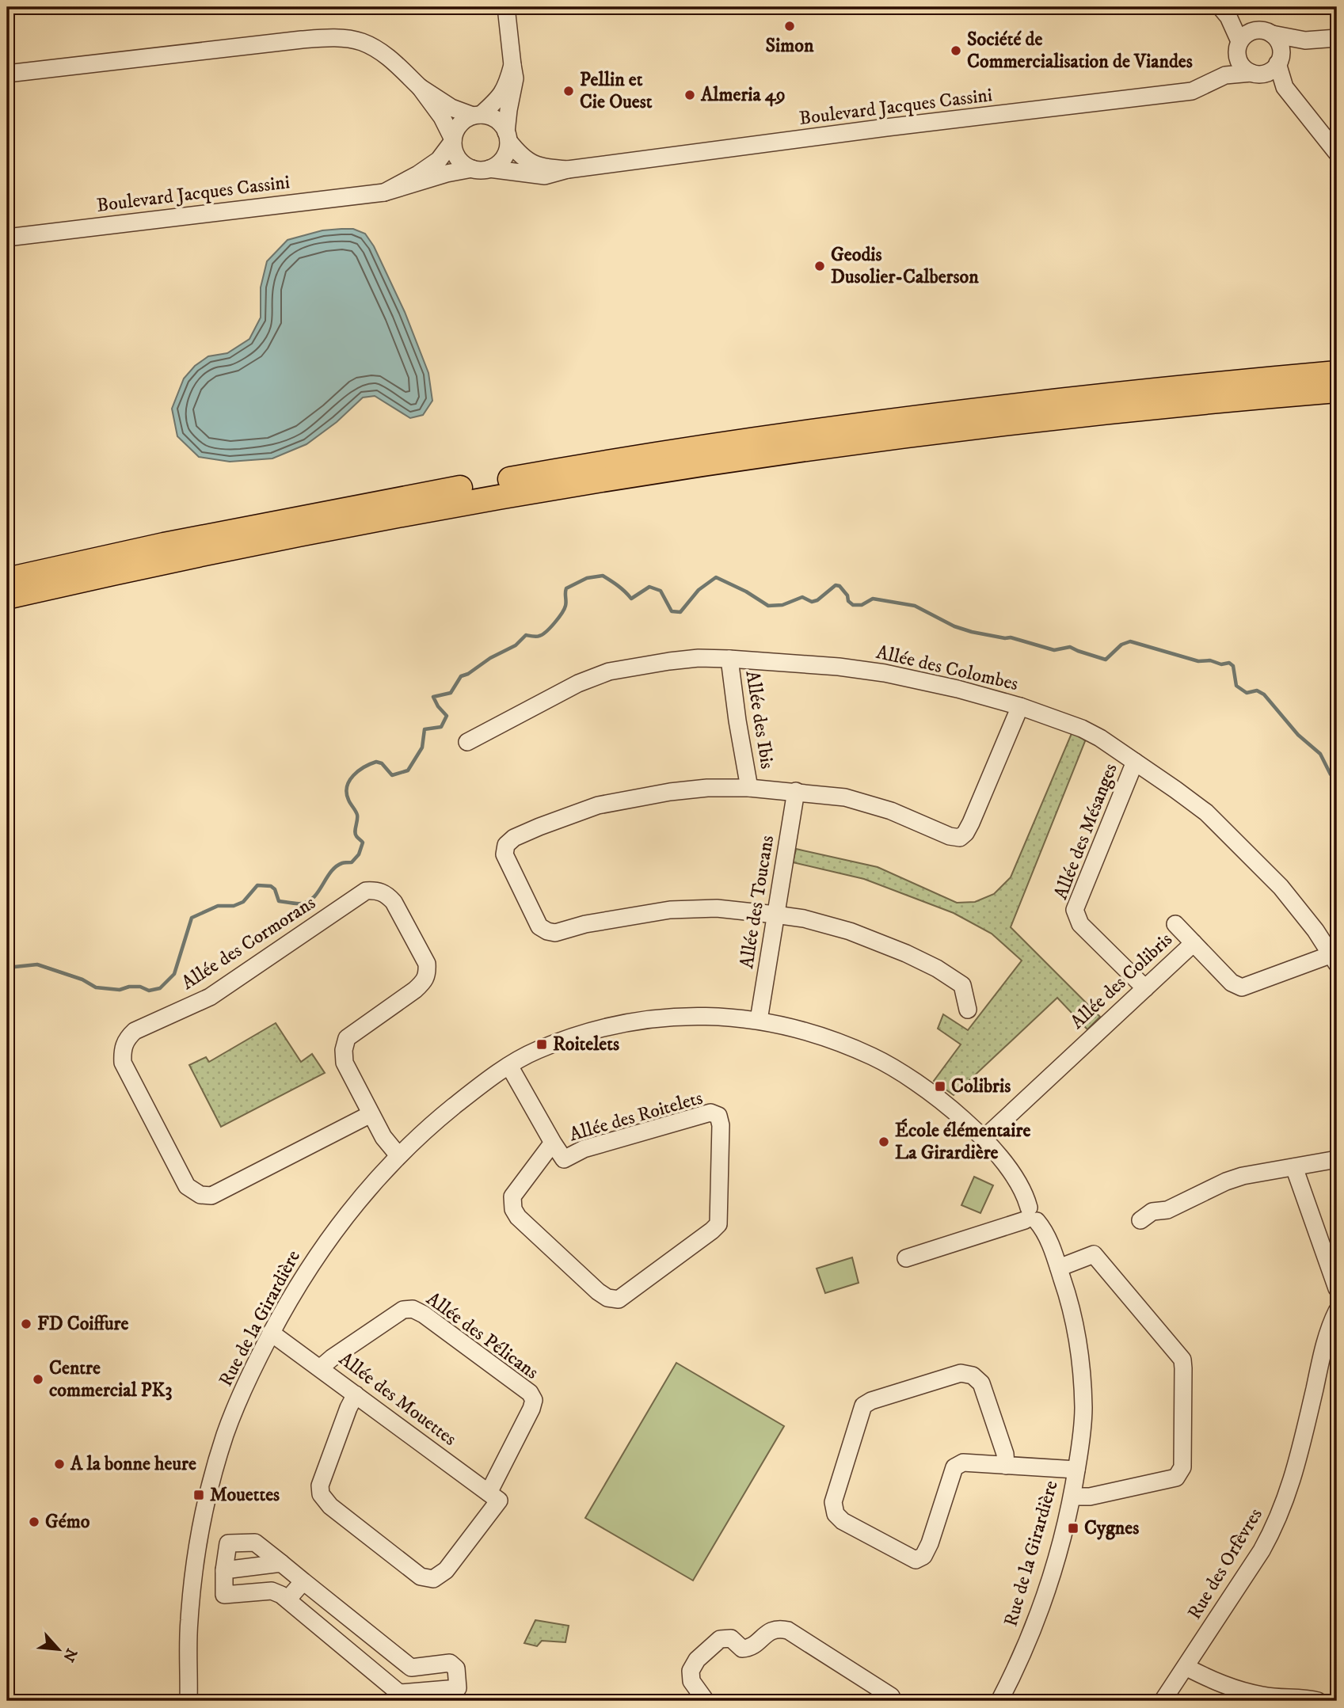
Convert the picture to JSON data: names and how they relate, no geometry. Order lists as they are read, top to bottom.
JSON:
{
  "streets": {
    "street": [
      "Boulevard Jacques Cassini",
      "Allée des Colombes",
      "Allée des Ibis",
      "Allée des Mésanges",
      "Allée des Toucans",
      "Allée des Cormorans",
      "Allée des Colibris",
      "Allée des Roitelets",
      "Rue de la Girardière",
      "Allée des Pélicans",
      "Allée des Mouettes",
      "Rue des Orfèvres"
    ]
  },
  "crossings": [
    ["Allée des Colombes", "Allée des Ibis"],
    ["Allée des Colombes", "Allée des Mésanges"],
    ["Allée des Colombes", "Allée des Colibris"],
    ["Allée des Mésanges", "Allée des Colibris"],
    ["Allée des Toucans", "Rue de la Girardière"],
    ["Allée des Cormorans", "Rue de la Girardière"],
    ["Allée des Colibris", "Rue de la Girardière"],
    ["Allée des Roitelets", "Rue de la Girardière"],
    ["Rue de la Girardière", "Allée des Mouettes"],
    ["Allée des Pélicans", "Allée des Mouettes"]
  ],
  "places": {
    "other": [
      "Simon",
      "Société de Commercialisation de Viandes",
      "Pellin et Cie Ouest",
      "Almeria 49",
      "Geodis Dusolier-Calberson",
      "École élémentaire La Girardière",
      "FD Coiffure",
      "Centre commercial PK3",
      "A la bonne heure",
      "Gémo"
    ],
    "transit": [
      "Roitelets",
      "Colibris",
      "Mouettes",
      "Cygnes"
    ]
  },
  "north": "bottom right"
}
